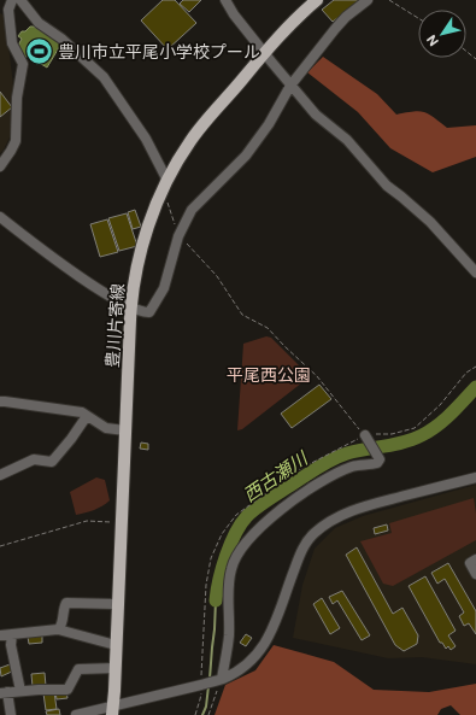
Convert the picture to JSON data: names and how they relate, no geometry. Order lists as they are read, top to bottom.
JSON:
{
  "streets": {
    "main road": ["豊川片寄線"]
  },
  "water": ["西古瀬川"],
  "parks": ["平尾西公園"],
  "places": {
    "sports": ["豊川市立平尾小学校プール"]
  },
  "north": "bottom left"
}
